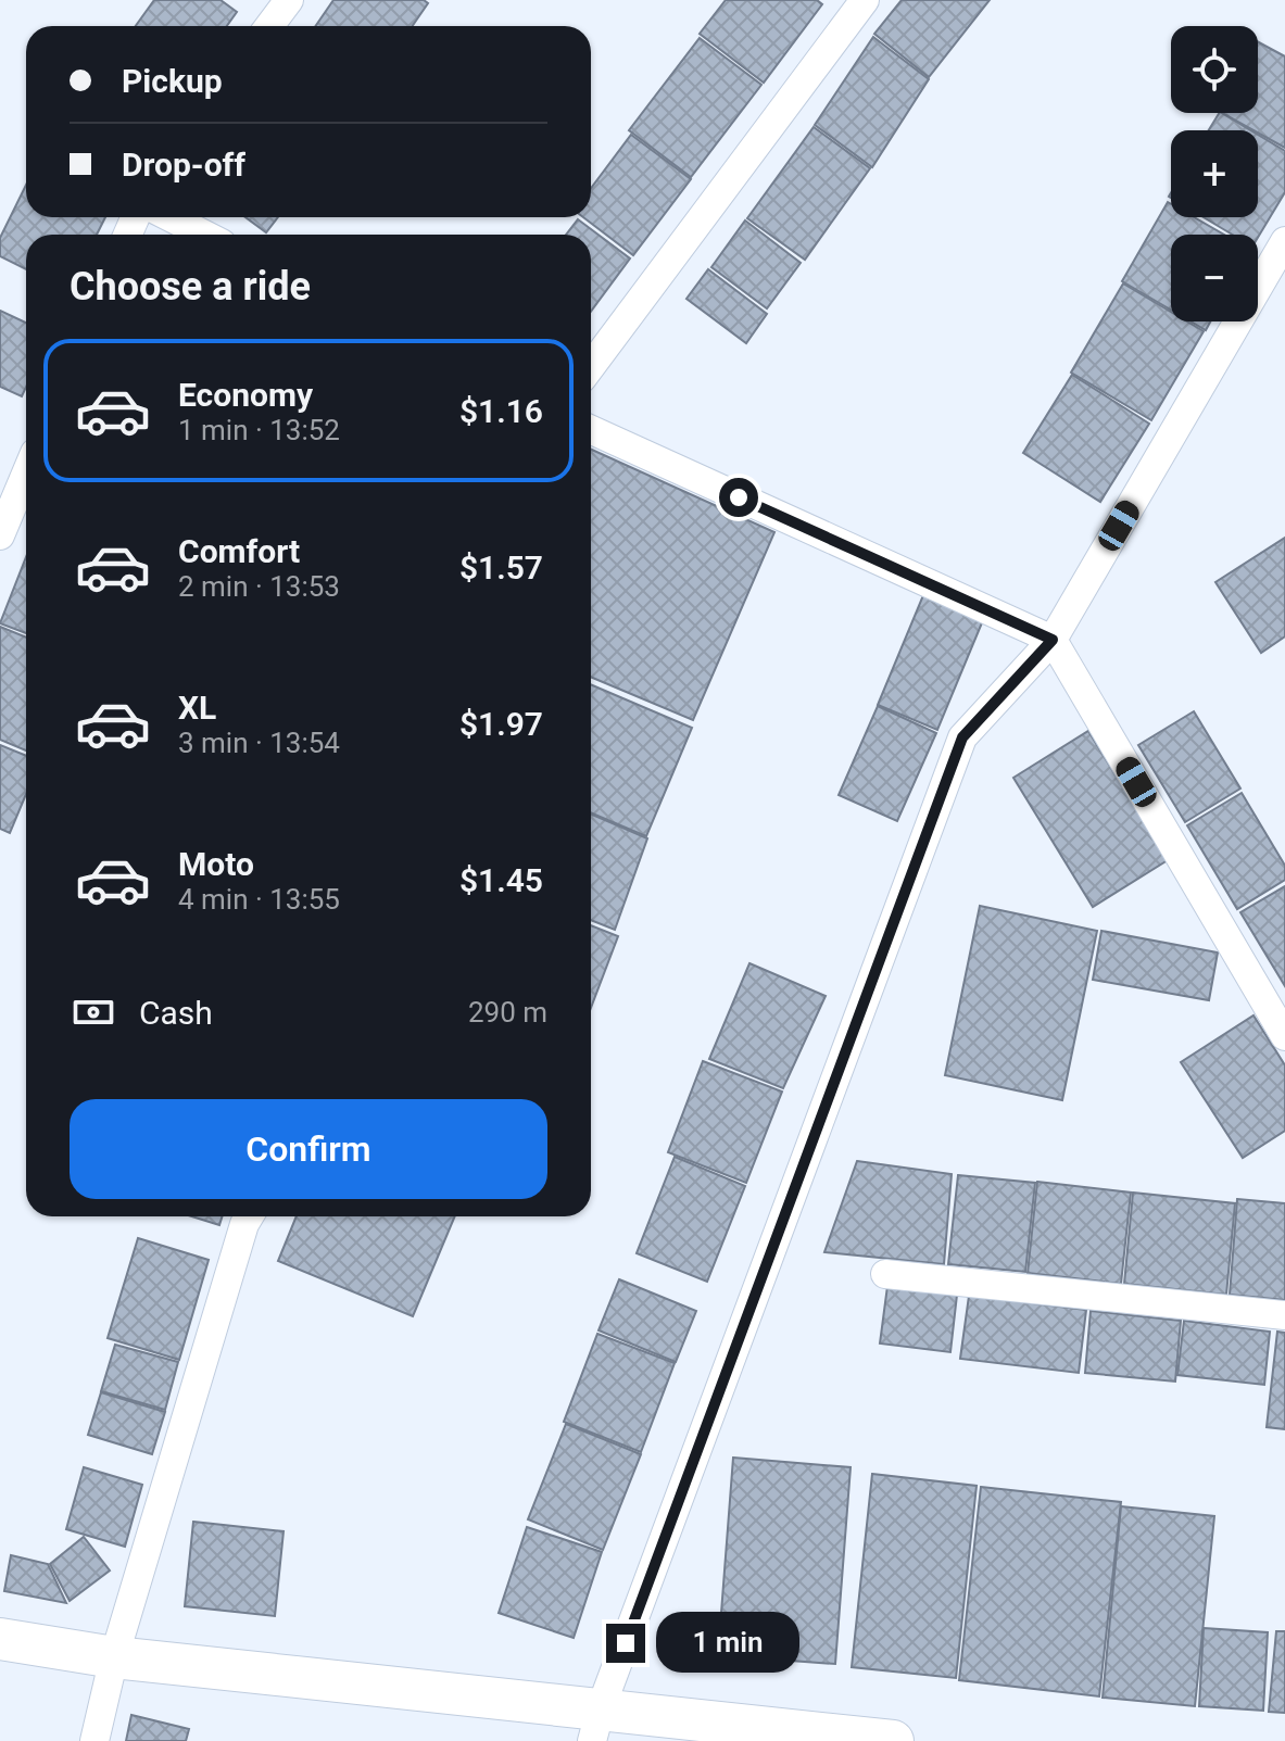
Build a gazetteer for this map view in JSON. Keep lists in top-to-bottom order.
{
  "page": {
    "map_buttons": ["+", "−"],
    "banner": ["Pickup", "Drop-off"],
    "heading": "Choose a ride",
    "list": [
      {
        "name": "Economy",
        "note": "1 min · 13:52",
        "value": "$1.16"
      },
      {
        "name": "Comfort",
        "note": "2 min · 13:53",
        "value": "$1.57"
      },
      {
        "name": "XL",
        "note": "3 min · 13:54",
        "value": "$1.97"
      },
      {
        "name": "Moto",
        "note": "4 min · 13:55",
        "value": "$1.45"
      }
    ],
    "pay": ["Cash", "290 m"],
    "buttons": "Confirm",
    "bubble": "1 min"
  }
}
